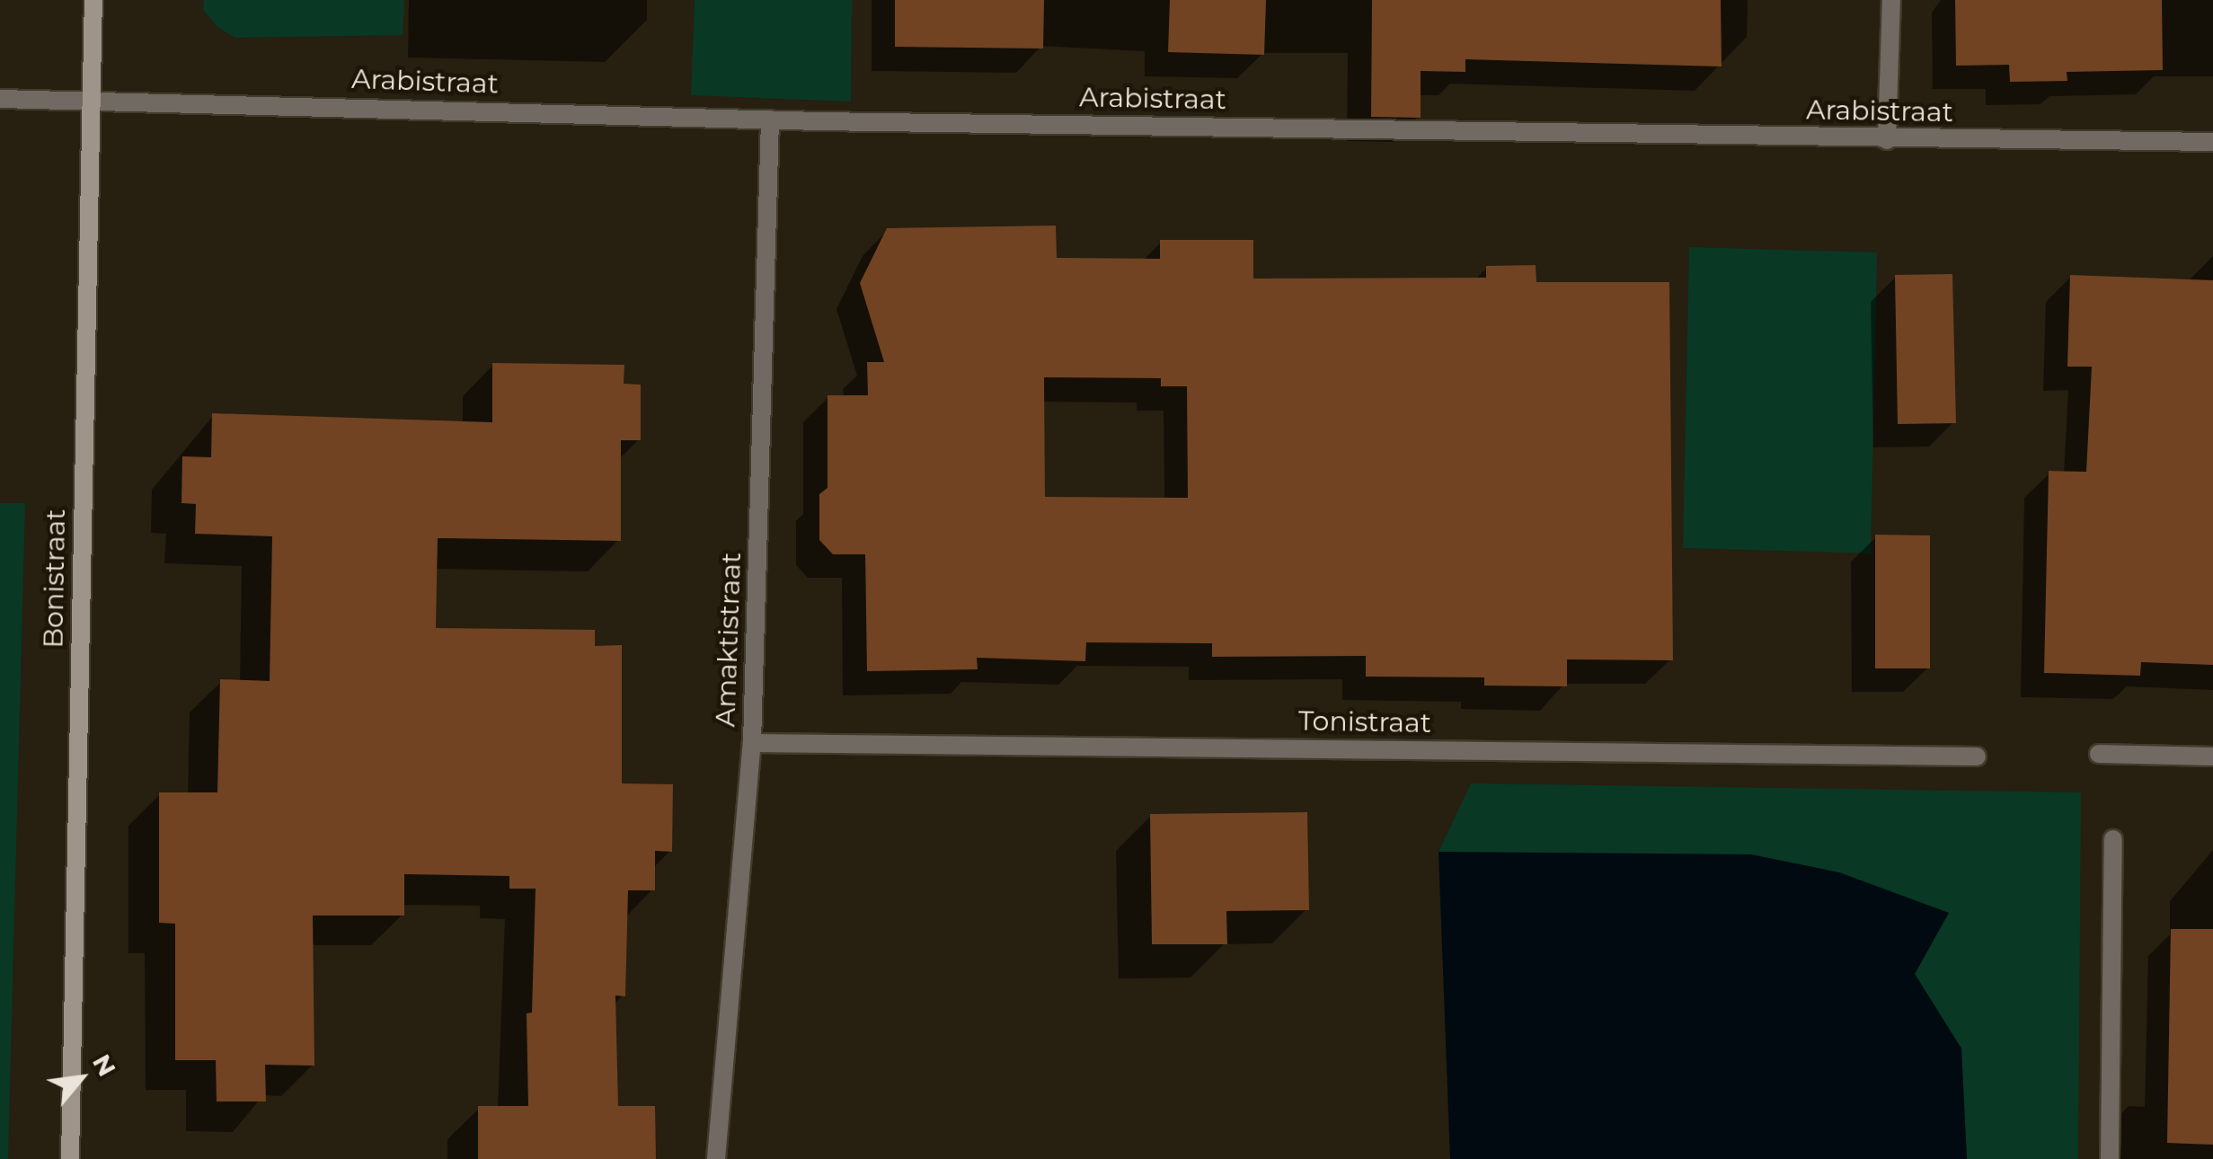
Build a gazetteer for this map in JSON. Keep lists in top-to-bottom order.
{
  "streets": {
    "street": [
      "Arabistraat",
      "Bonistraat",
      "Amaktistraat",
      "Tonistraat"
    ]
  },
  "crossings": [
    ["Arabistraat", "Bonistraat"],
    ["Arabistraat", "Amaktistraat"],
    ["Amaktistraat", "Tonistraat"]
  ],
  "north": "top right"
}
